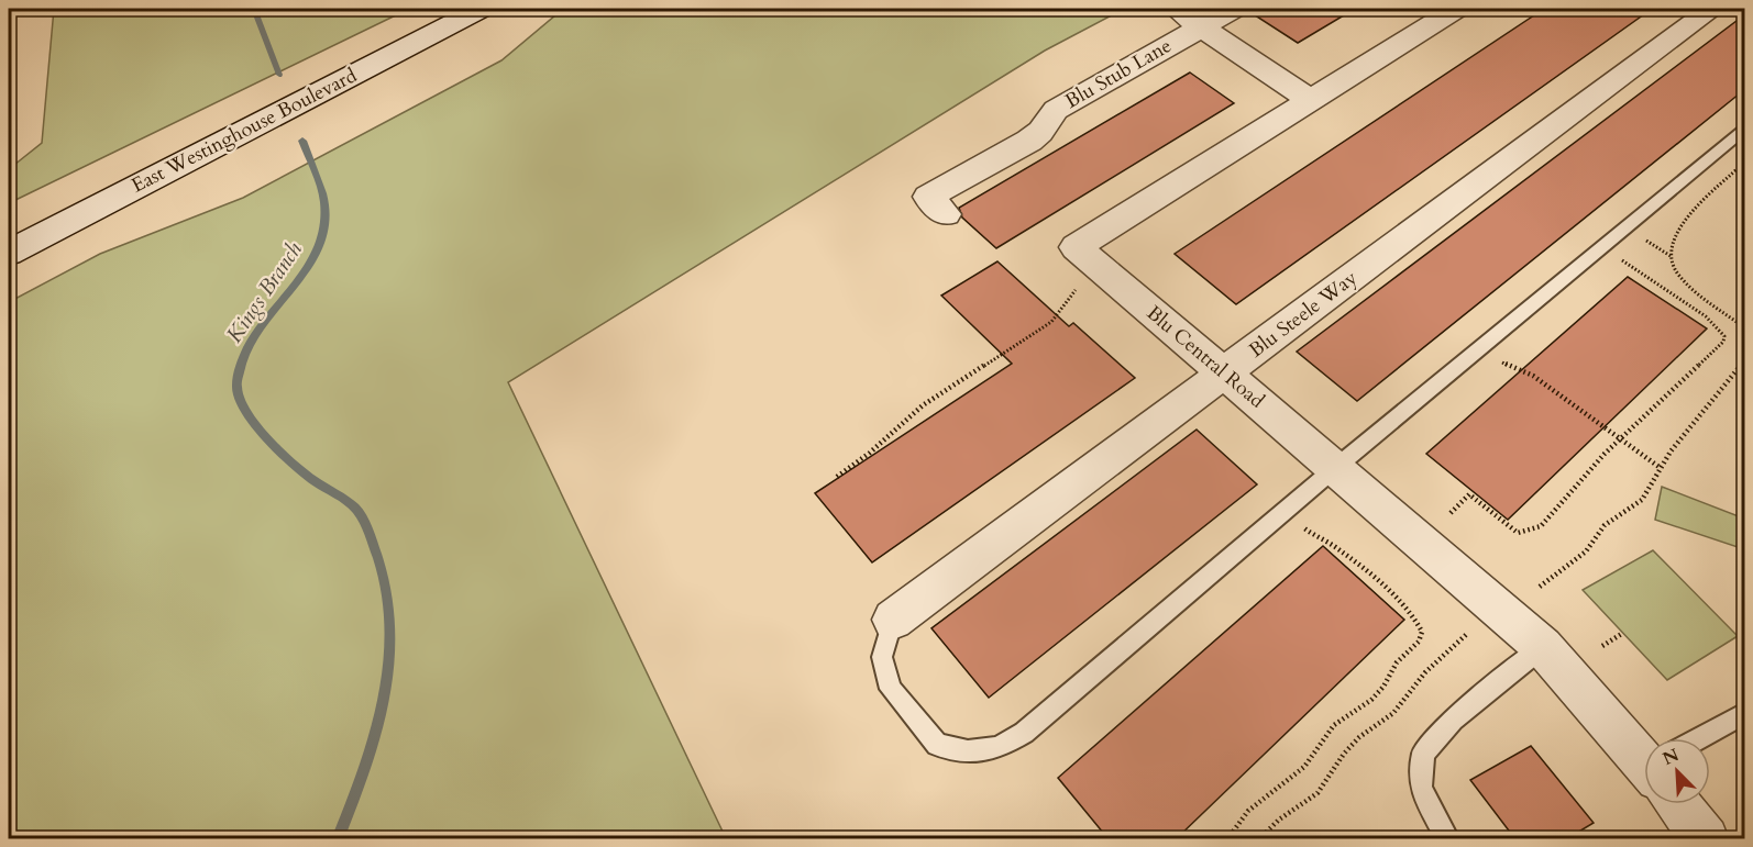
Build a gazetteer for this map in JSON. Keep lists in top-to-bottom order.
{
  "streets": {
    "street": [
      "Blu Stub Lane",
      "East Westinghouse Boulevard",
      "Blu Steele Way",
      "Blu Central Road"
    ]
  },
  "crossings": [
    ["Blu Steele Way", "Blu Central Road"]
  ],
  "water": ["Kings Branch"],
  "north": "top left"
}
